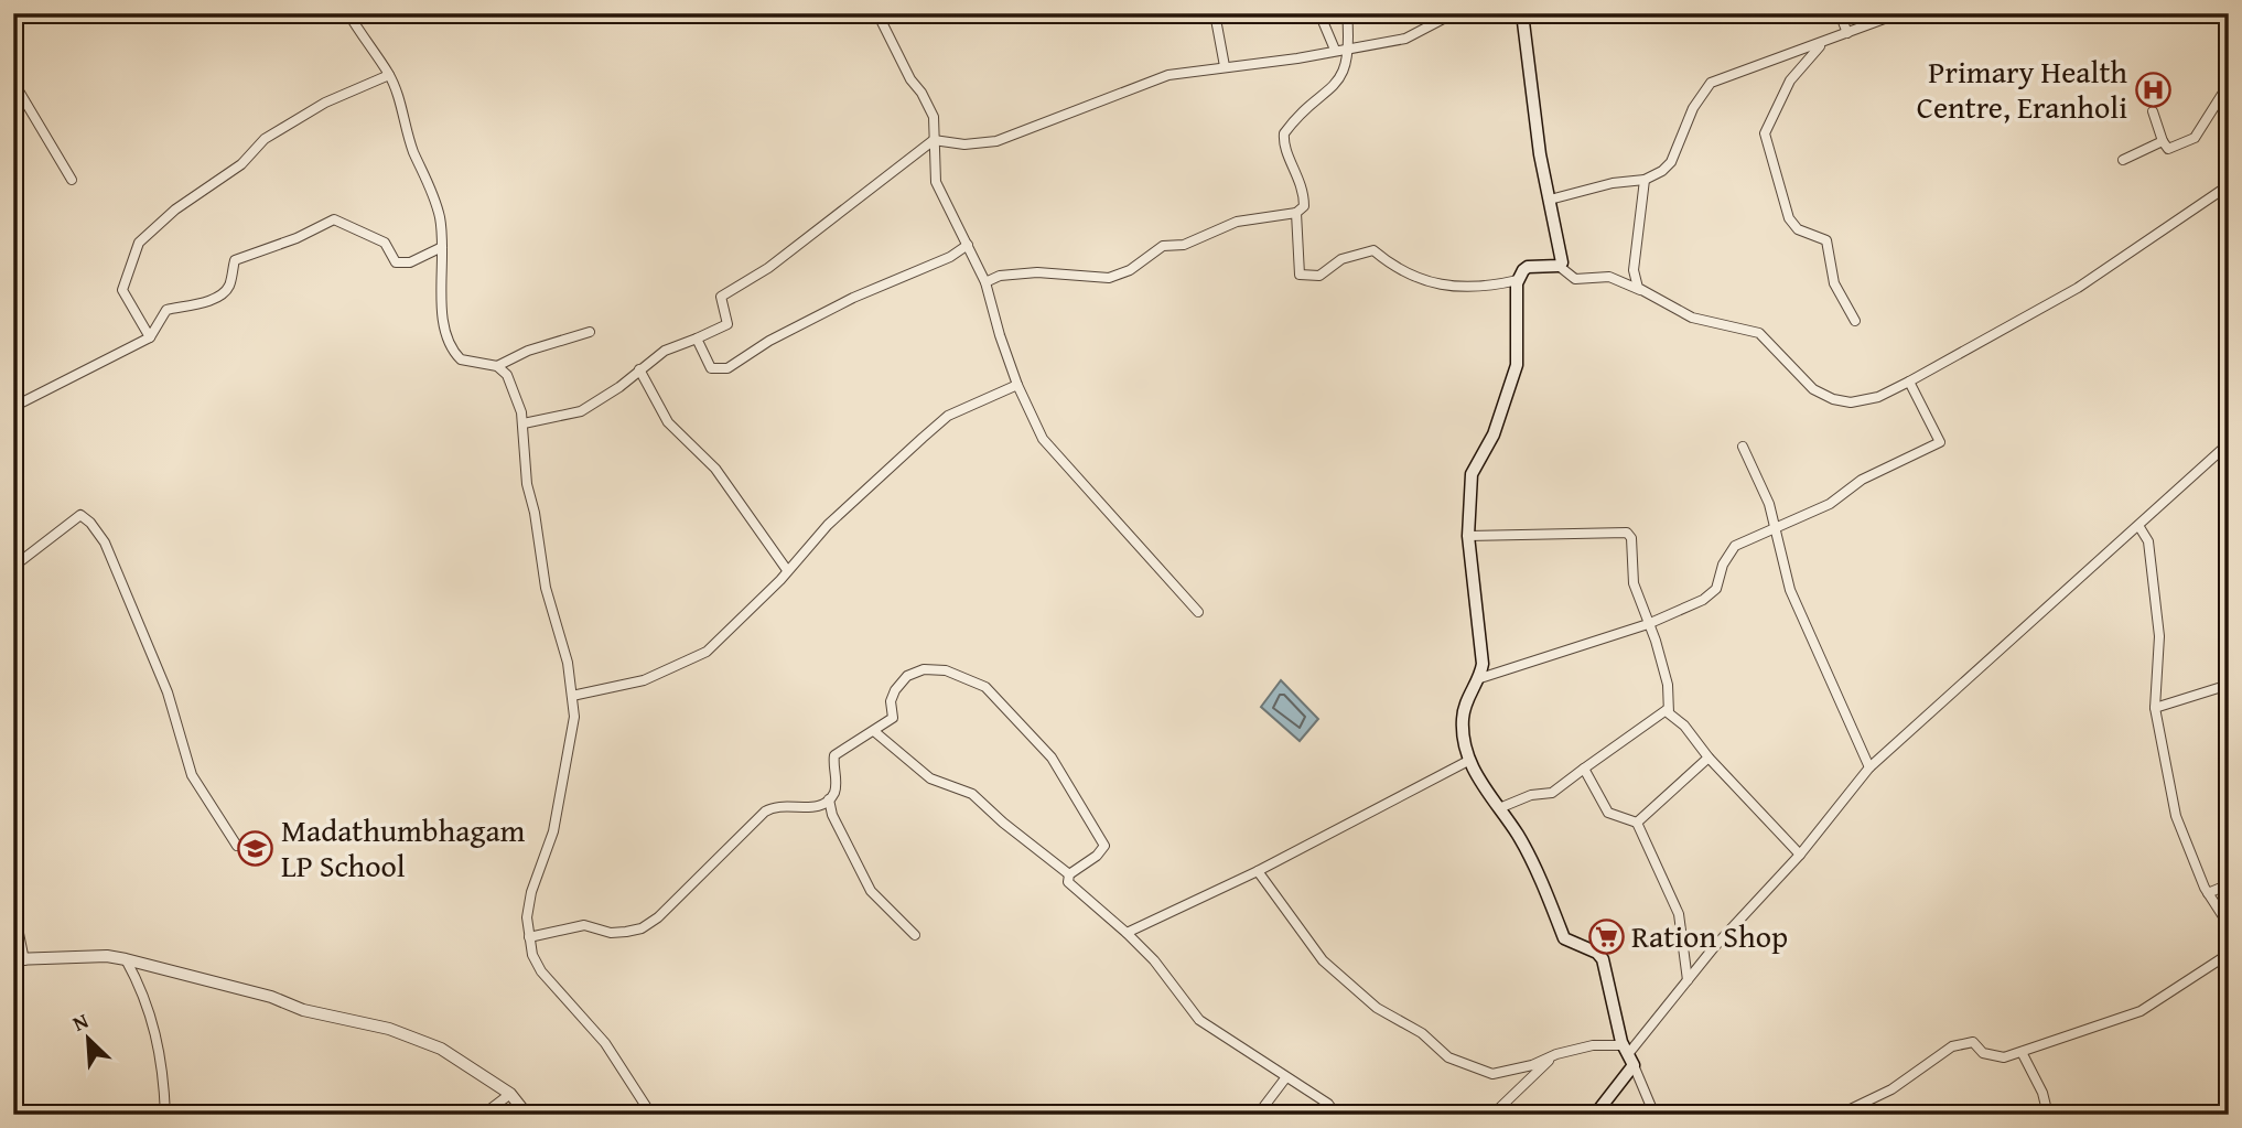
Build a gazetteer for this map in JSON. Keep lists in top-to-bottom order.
{
  "places": {
    "hospital": ["Primary Health Centre, Eranholi"],
    "school or university": ["Madathumbhagam LP School"],
    "supermarket": ["Ration Shop"]
  },
  "north": "top left"
}
